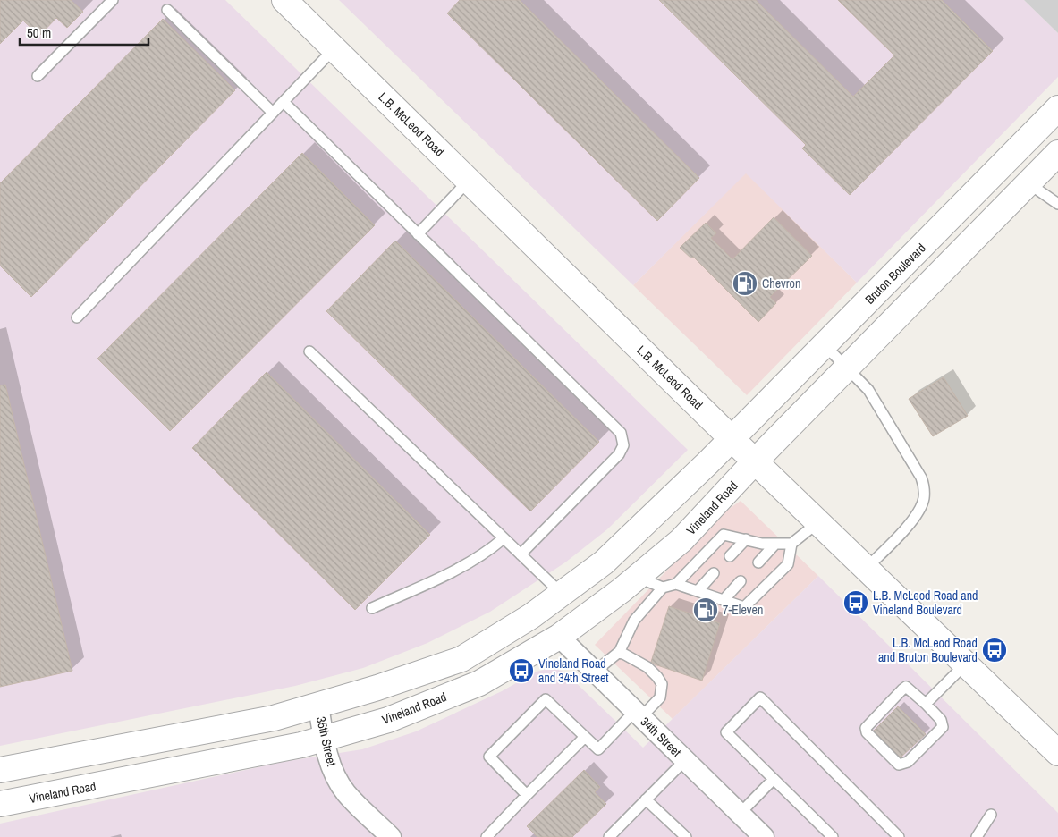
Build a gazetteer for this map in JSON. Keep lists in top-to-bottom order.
{
  "streets": {
    "street": [
      "L.B. McLeod Road",
      "Bruton Boulevard",
      "Vineland Road",
      "34th Street",
      "35th Street"
    ]
  },
  "crossings": [
    ["L.B. McLeod Road", "Bruton Boulevard"],
    ["L.B. McLeod Road", "Vineland Road"],
    ["Vineland Road", "34th Street"],
    ["Vineland Road", "35th Street"]
  ],
  "places": {
    "fuel station": ["Chevron", "7-Eleven"],
    "bus stop": ["L.B. McLeod Road and Vineland Boulevard", "L.B. McLeod Road and Bruton Boulevard", "Vineland Road and 34th Street"]
  },
  "scale_bar": "50 m"
}
